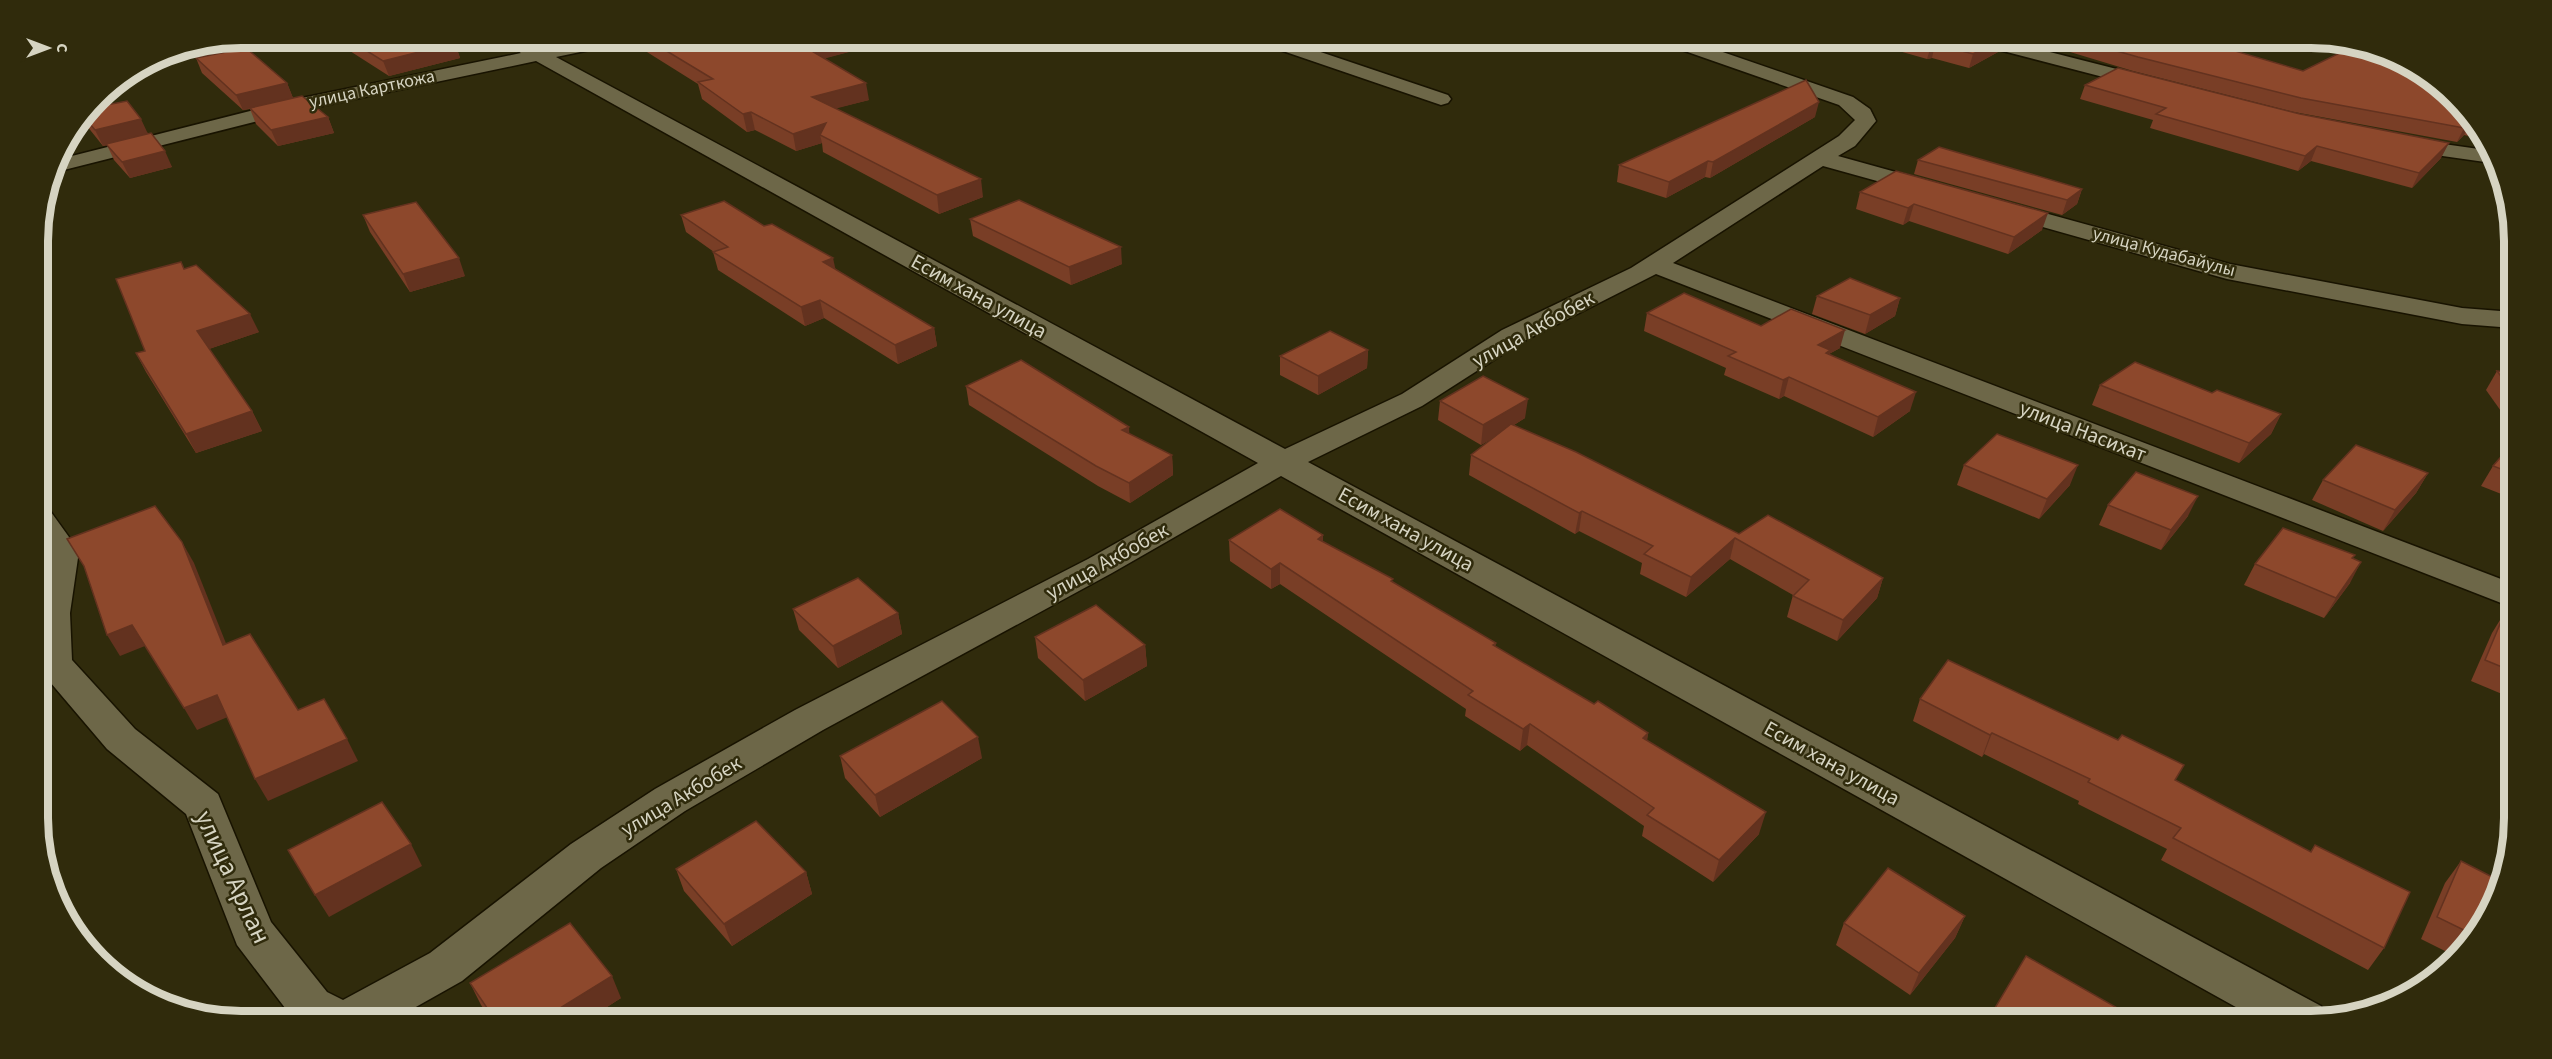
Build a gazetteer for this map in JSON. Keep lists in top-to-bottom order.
{
  "streets": {
    "street": [
      "улица Карткожа",
      "улица Кудабайулы",
      "Есим хана улица",
      "улица Акбобек",
      "улица Насихат",
      "улица Арлан"
    ]
  },
  "crossings": [
    ["улица Карткожа", "Есим хана улица"],
    ["улица Кудабайулы", "улица Акбобек"],
    ["Есим хана улица", "улица Акбобек"],
    ["улица Акбобек", "улица Насихат"]
  ],
  "north": "right"
}
